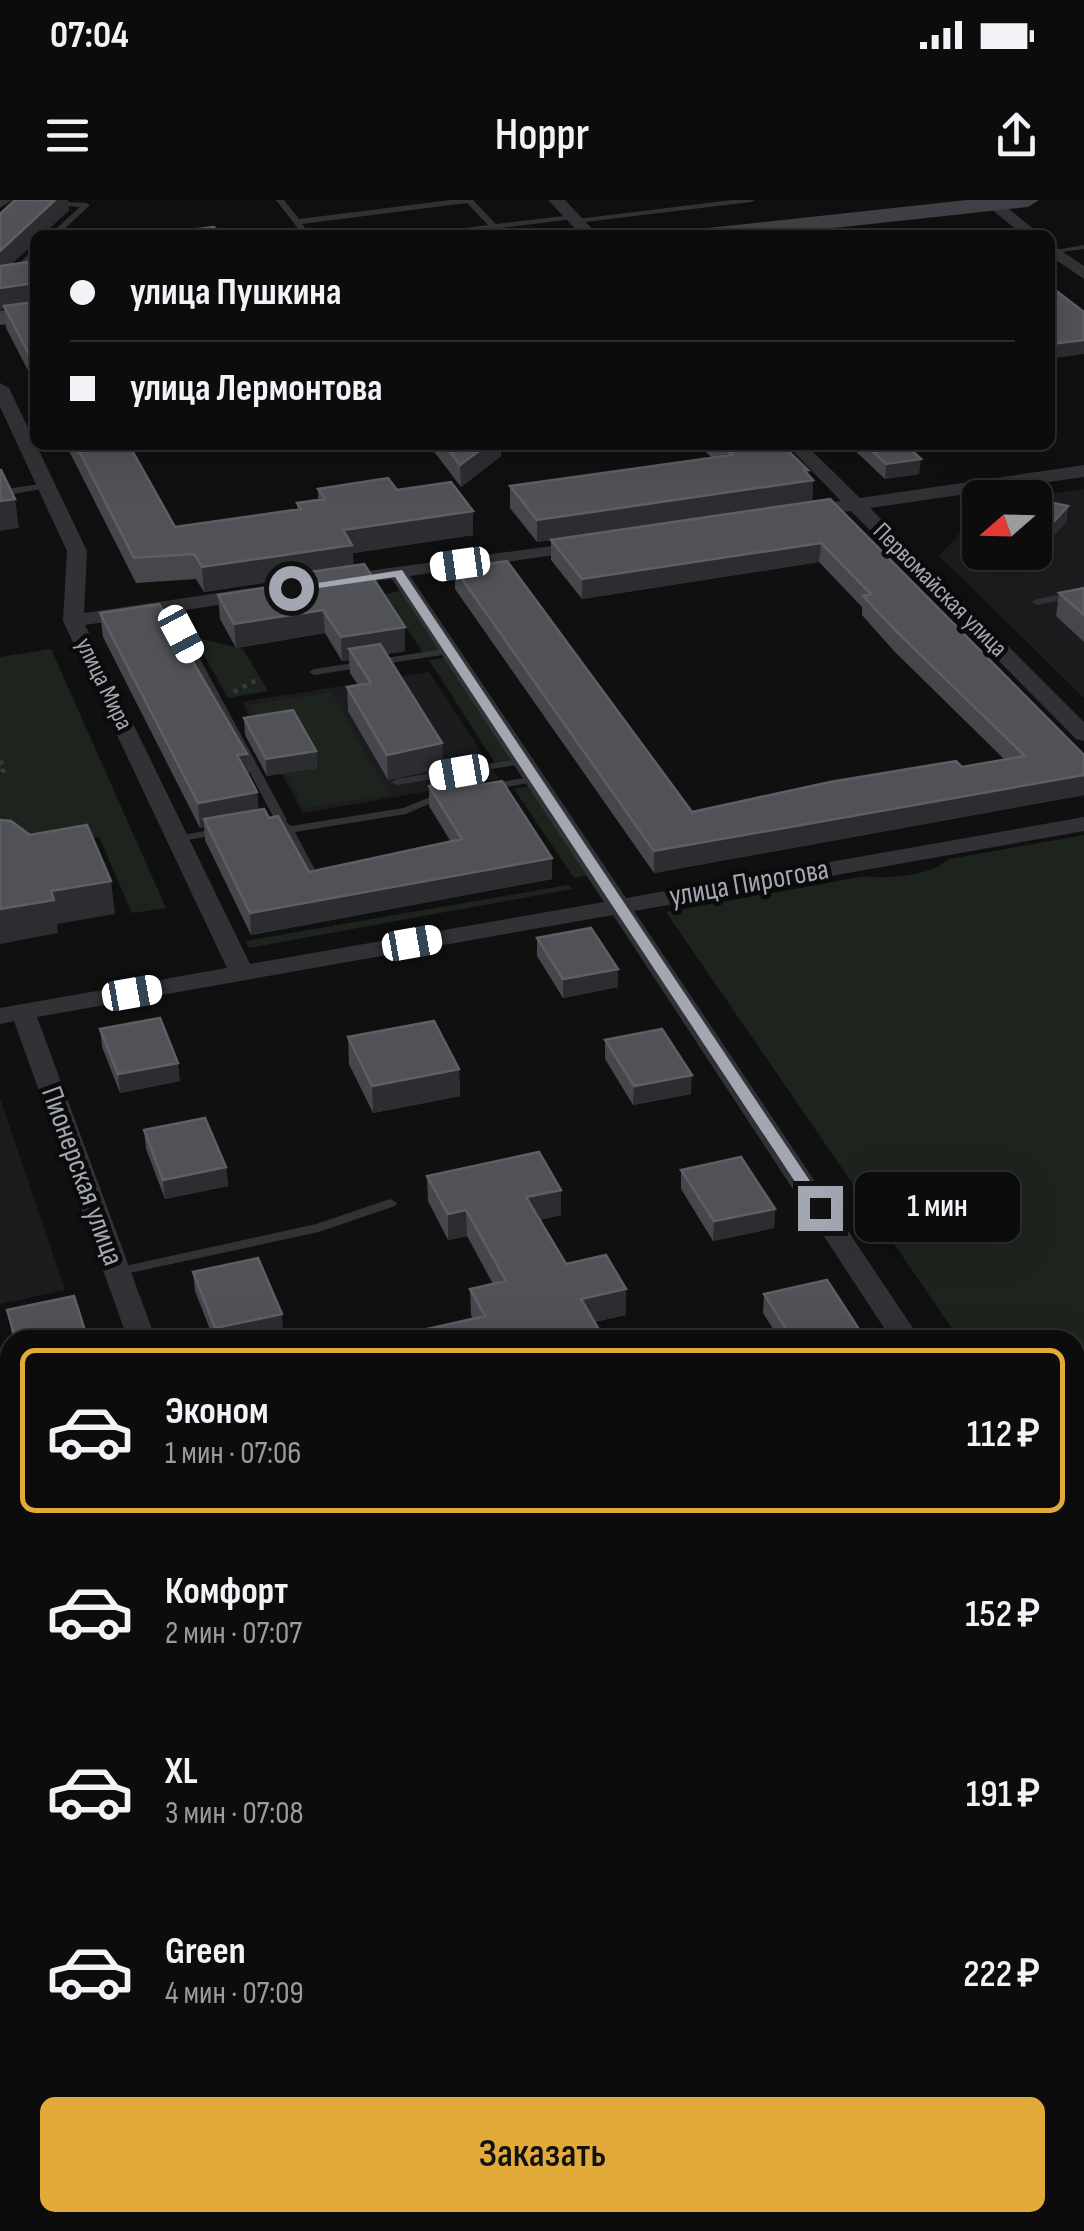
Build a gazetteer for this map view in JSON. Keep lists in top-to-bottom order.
{
  "streets": {
    "street": [
      "Первомайская улица",
      "улица Мира",
      "улица Пирогова",
      "Пионерская улица"
    ]
  },
  "crossings": [
    ["улица Мира", "улица Пирогова"],
    ["улица Пирогова", "Пионерская улица"]
  ],
  "north": "left",
  "page": {
    "status": "07:04",
    "header": "Hoppr",
    "banner": ["улица Пушкина", "улица Лермонтова"],
    "bubble": "1 мин",
    "list": [
      {
        "name": "Эконом",
        "note": "1 мин · 07:06",
        "value": "112 ₽"
      },
      {
        "name": "Комфорт",
        "note": "2 мин · 07:07",
        "value": "152 ₽"
      },
      {
        "name": "XL",
        "note": "3 мин · 07:08",
        "value": "191 ₽"
      },
      {
        "name": "Green",
        "note": "4 мин · 07:09",
        "value": "222 ₽"
      }
    ],
    "buttons": "Заказать"
  }
}
